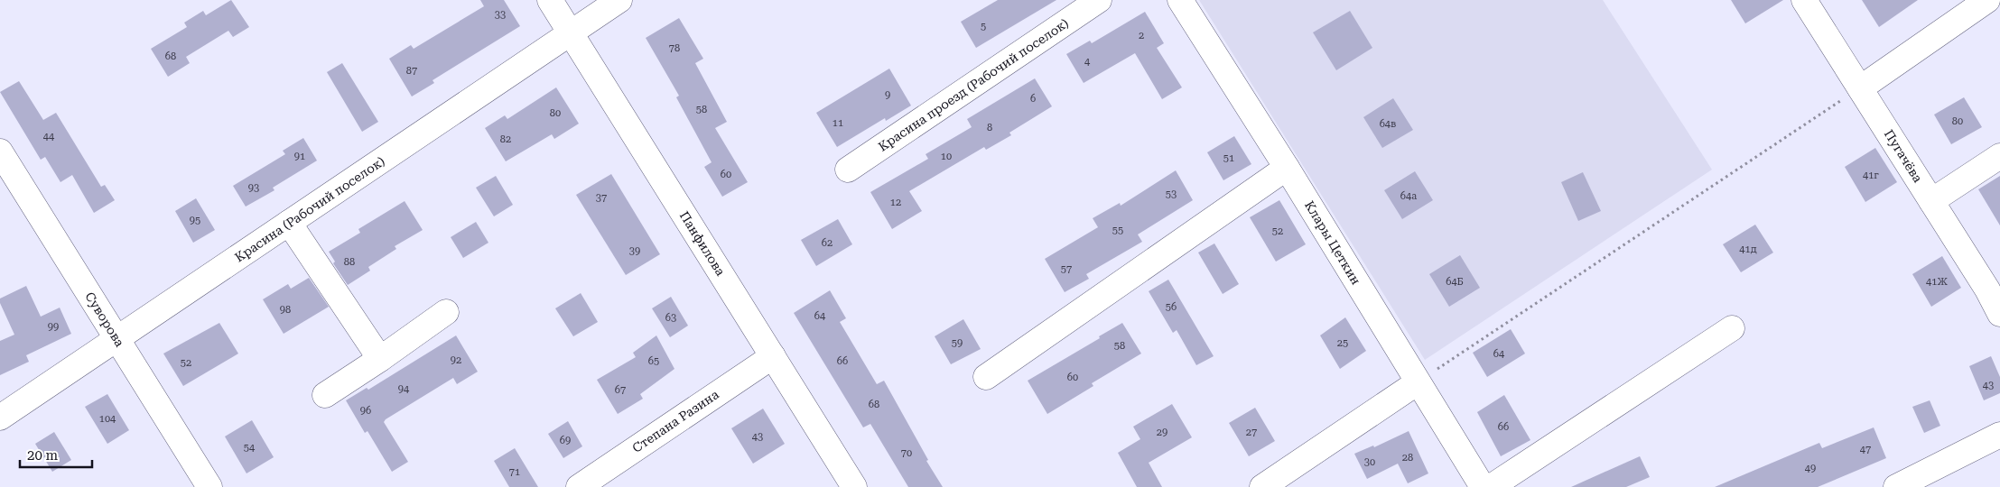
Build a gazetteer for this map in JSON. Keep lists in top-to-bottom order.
{
  "streets": {
    "street": [
      "Красина проезд (Рабочий поселок)",
      "Пугачёва",
      "Красина (Рабочий поселок)",
      "Клары Цеткин",
      "Панфилова",
      "Суворова",
      "Степана Разина"
    ]
  },
  "crossings": [
    ["Красина (Рабочий поселок)", "Панфилова"],
    ["Красина (Рабочий поселок)", "Суворова"],
    ["Панфилова", "Степана Разина"]
  ],
  "house_numbers": [
    "33",
    "5",
    "2",
    "78",
    "68",
    "4",
    "87",
    "9",
    "6",
    "58",
    "80",
    "80",
    "11",
    "64в",
    "8",
    "44",
    "82",
    "91",
    "10",
    "51",
    "60",
    "41г",
    "93",
    "53",
    "64а",
    "37",
    "12",
    "95",
    "55",
    "52",
    "62",
    "41д",
    "39",
    "88",
    "57",
    "64Б",
    "41Ж",
    "56",
    "98",
    "64",
    "63",
    "99",
    "59",
    "25",
    "58",
    "64",
    "92",
    "65",
    "66",
    "52",
    "60",
    "43",
    "94",
    "67",
    "68",
    "96",
    "104",
    "66",
    "29",
    "27",
    "43",
    "69",
    "54",
    "47",
    "70",
    "28",
    "30",
    "49",
    "71"
  ],
  "scale_bar": "20 m"
}
